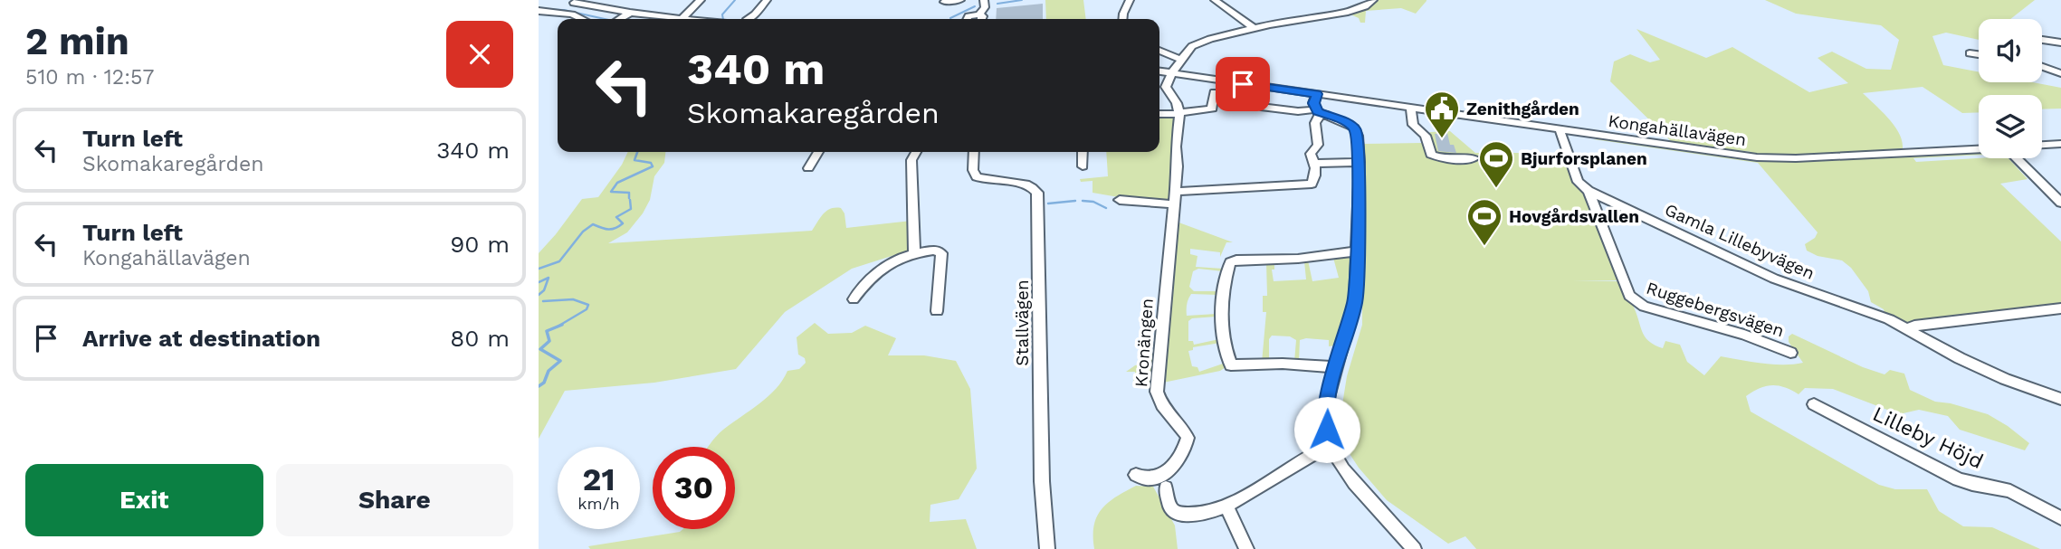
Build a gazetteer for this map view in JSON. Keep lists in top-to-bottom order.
{
  "streets": {
    "street": [
      "Kongahällavägen",
      "Gamla Lillebyvägen",
      "Ruggebergsvägen",
      "Stallvägen",
      "Kronängen",
      "Lilleby Höjd"
    ]
  },
  "crossings": [
    ["Gamla Lillebyvägen", "Ruggebergsvägen"]
  ],
  "places": {
    "public building": ["Zenithgården"],
    "sports": ["Bjurforsplanen", "Hovgårdsvallen"]
  },
  "page": {
    "heading": ["2 min", "510 m · 12:57"],
    "turn": ["340 m", "Skomakaregården"],
    "list": [
      {
        "name": "Turn left",
        "note": "Skomakaregården",
        "value": "340 m"
      },
      {
        "name": "Turn left",
        "note": "Kongahällavägen",
        "value": "90 m"
      },
      {
        "name": "Arrive at destination",
        "value": "80 m"
      }
    ],
    "speed": "21 km/h",
    "limit": "30",
    "buttons": ["Exit", "Share"]
  }
}
